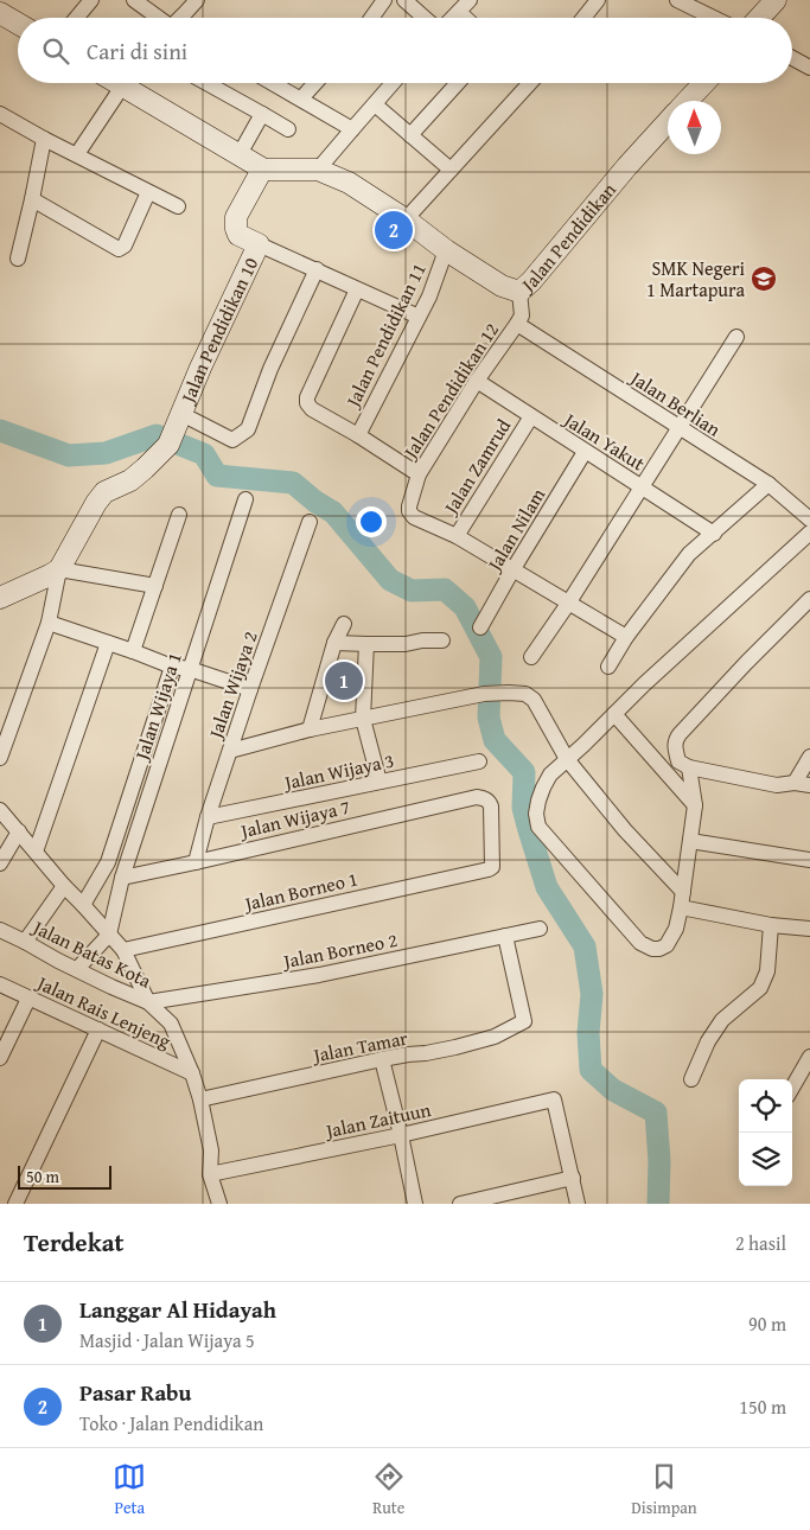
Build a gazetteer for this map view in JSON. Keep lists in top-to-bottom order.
{
  "streets": {
    "street": [
      "Jalan Pendidikan",
      "Jalan Pendidikan 10",
      "Jalan Pendidikan 11",
      "Jalan Pendidikan 12",
      "Jalan Berlian",
      "Jalan Yakut",
      "Jalan Zamrud",
      "Jalan Nilam",
      "Jalan Wijaya 2",
      "Jalan Wijaya 1",
      "Jalan Wijaya 3",
      "Jalan Wijaya 7",
      "Jalan Borneo 1",
      "Jalan Borneo 2",
      "Jalan Batas Kota",
      "Jalan Rais Lenjeng",
      "Jalan Tamar",
      "Jalan Zaituun"
    ]
  },
  "crossings": [
    ["Jalan Pendidikan", "Jalan Pendidikan 10"],
    ["Jalan Pendidikan", "Jalan Pendidikan 11"],
    ["Jalan Pendidikan", "Jalan Pendidikan 12"],
    ["Jalan Pendidikan 12", "Jalan Berlian"],
    ["Jalan Pendidikan 12", "Jalan Yakut"],
    ["Jalan Pendidikan 12", "Jalan Zamrud"],
    ["Jalan Yakut", "Jalan Zamrud"],
    ["Jalan Yakut", "Jalan Nilam"],
    ["Jalan Wijaya 2", "Jalan Wijaya 3"],
    ["Jalan Wijaya 2", "Jalan Wijaya 7"],
    ["Jalan Wijaya 1", "Jalan Wijaya 7"],
    ["Jalan Wijaya 7", "Jalan Borneo 1"],
    ["Jalan Borneo 2", "Jalan Batas Kota"],
    ["Jalan Borneo 2", "Jalan Tamar"],
    ["Jalan Batas Kota", "Jalan Rais Lenjeng"],
    ["Jalan Batas Kota", "Jalan Tamar"],
    ["Jalan Batas Kota", "Jalan Zaituun"]
  ],
  "places": {
    "school or university": ["SMK Negeri 1 Martapura"]
  },
  "scale_bar": "50 m",
  "north": "top",
  "page": {
    "search": "Cari di sini",
    "pins": ["2", "1"],
    "scale": "50 m",
    "heading": ["Terdekat", "2 hasil"],
    "list": [
      {
        "mark": "1",
        "name": "Langgar Al Hidayah",
        "note": "Masjid · Jalan Wijaya 5",
        "value": "90 m"
      },
      {
        "mark": "2",
        "name": "Pasar Rabu",
        "note": "Toko · Jalan Pendidikan",
        "value": "150 m"
      }
    ],
    "nav": ["Peta", "Rute", "Disimpan"]
  }
}
